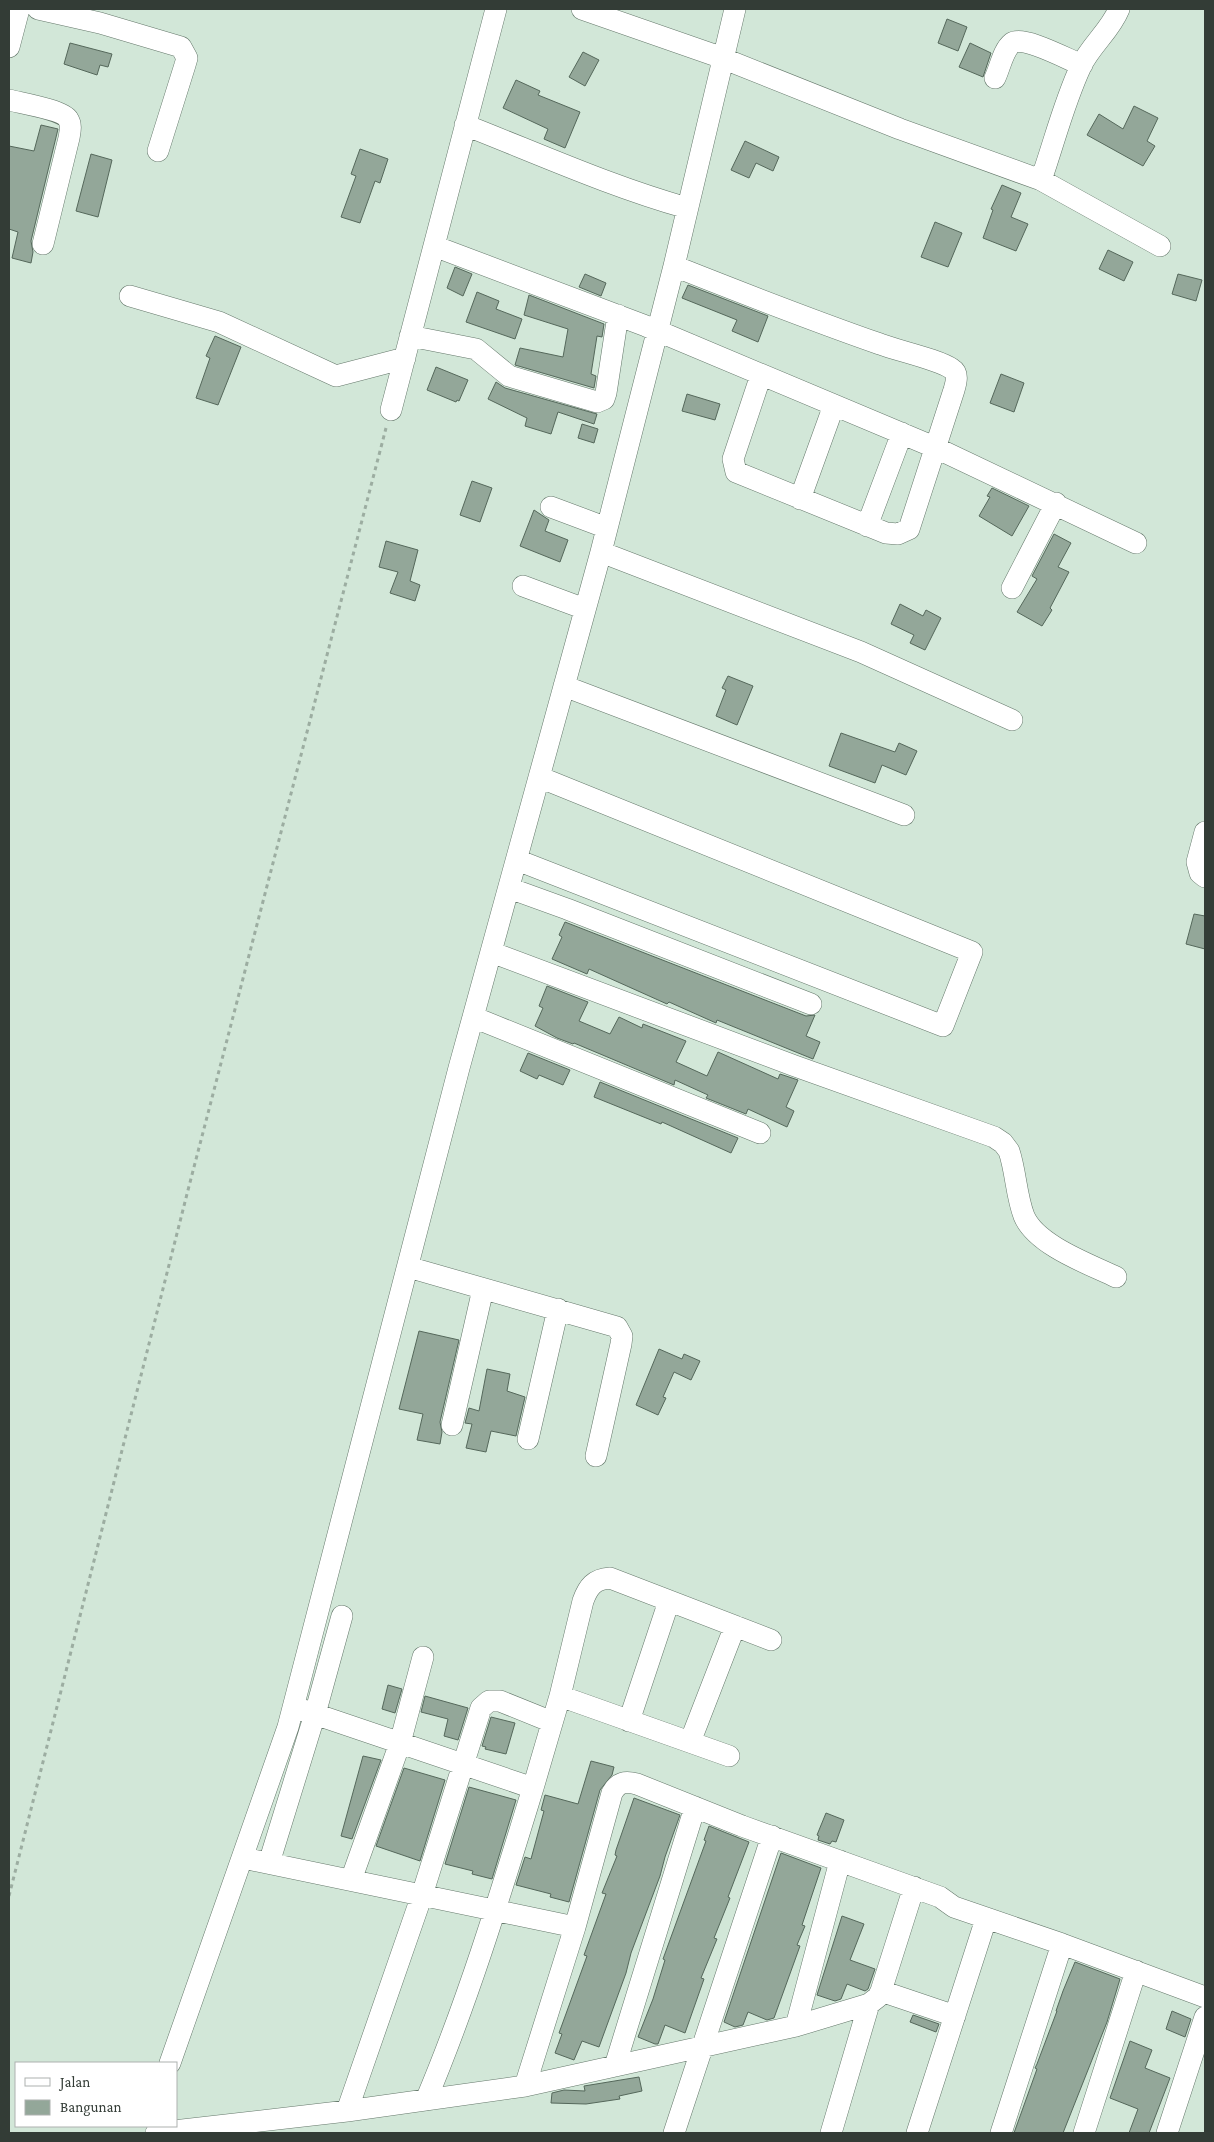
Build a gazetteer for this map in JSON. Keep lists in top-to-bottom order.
{
  "legend": ["Jalan", "Bangunan"]
}
